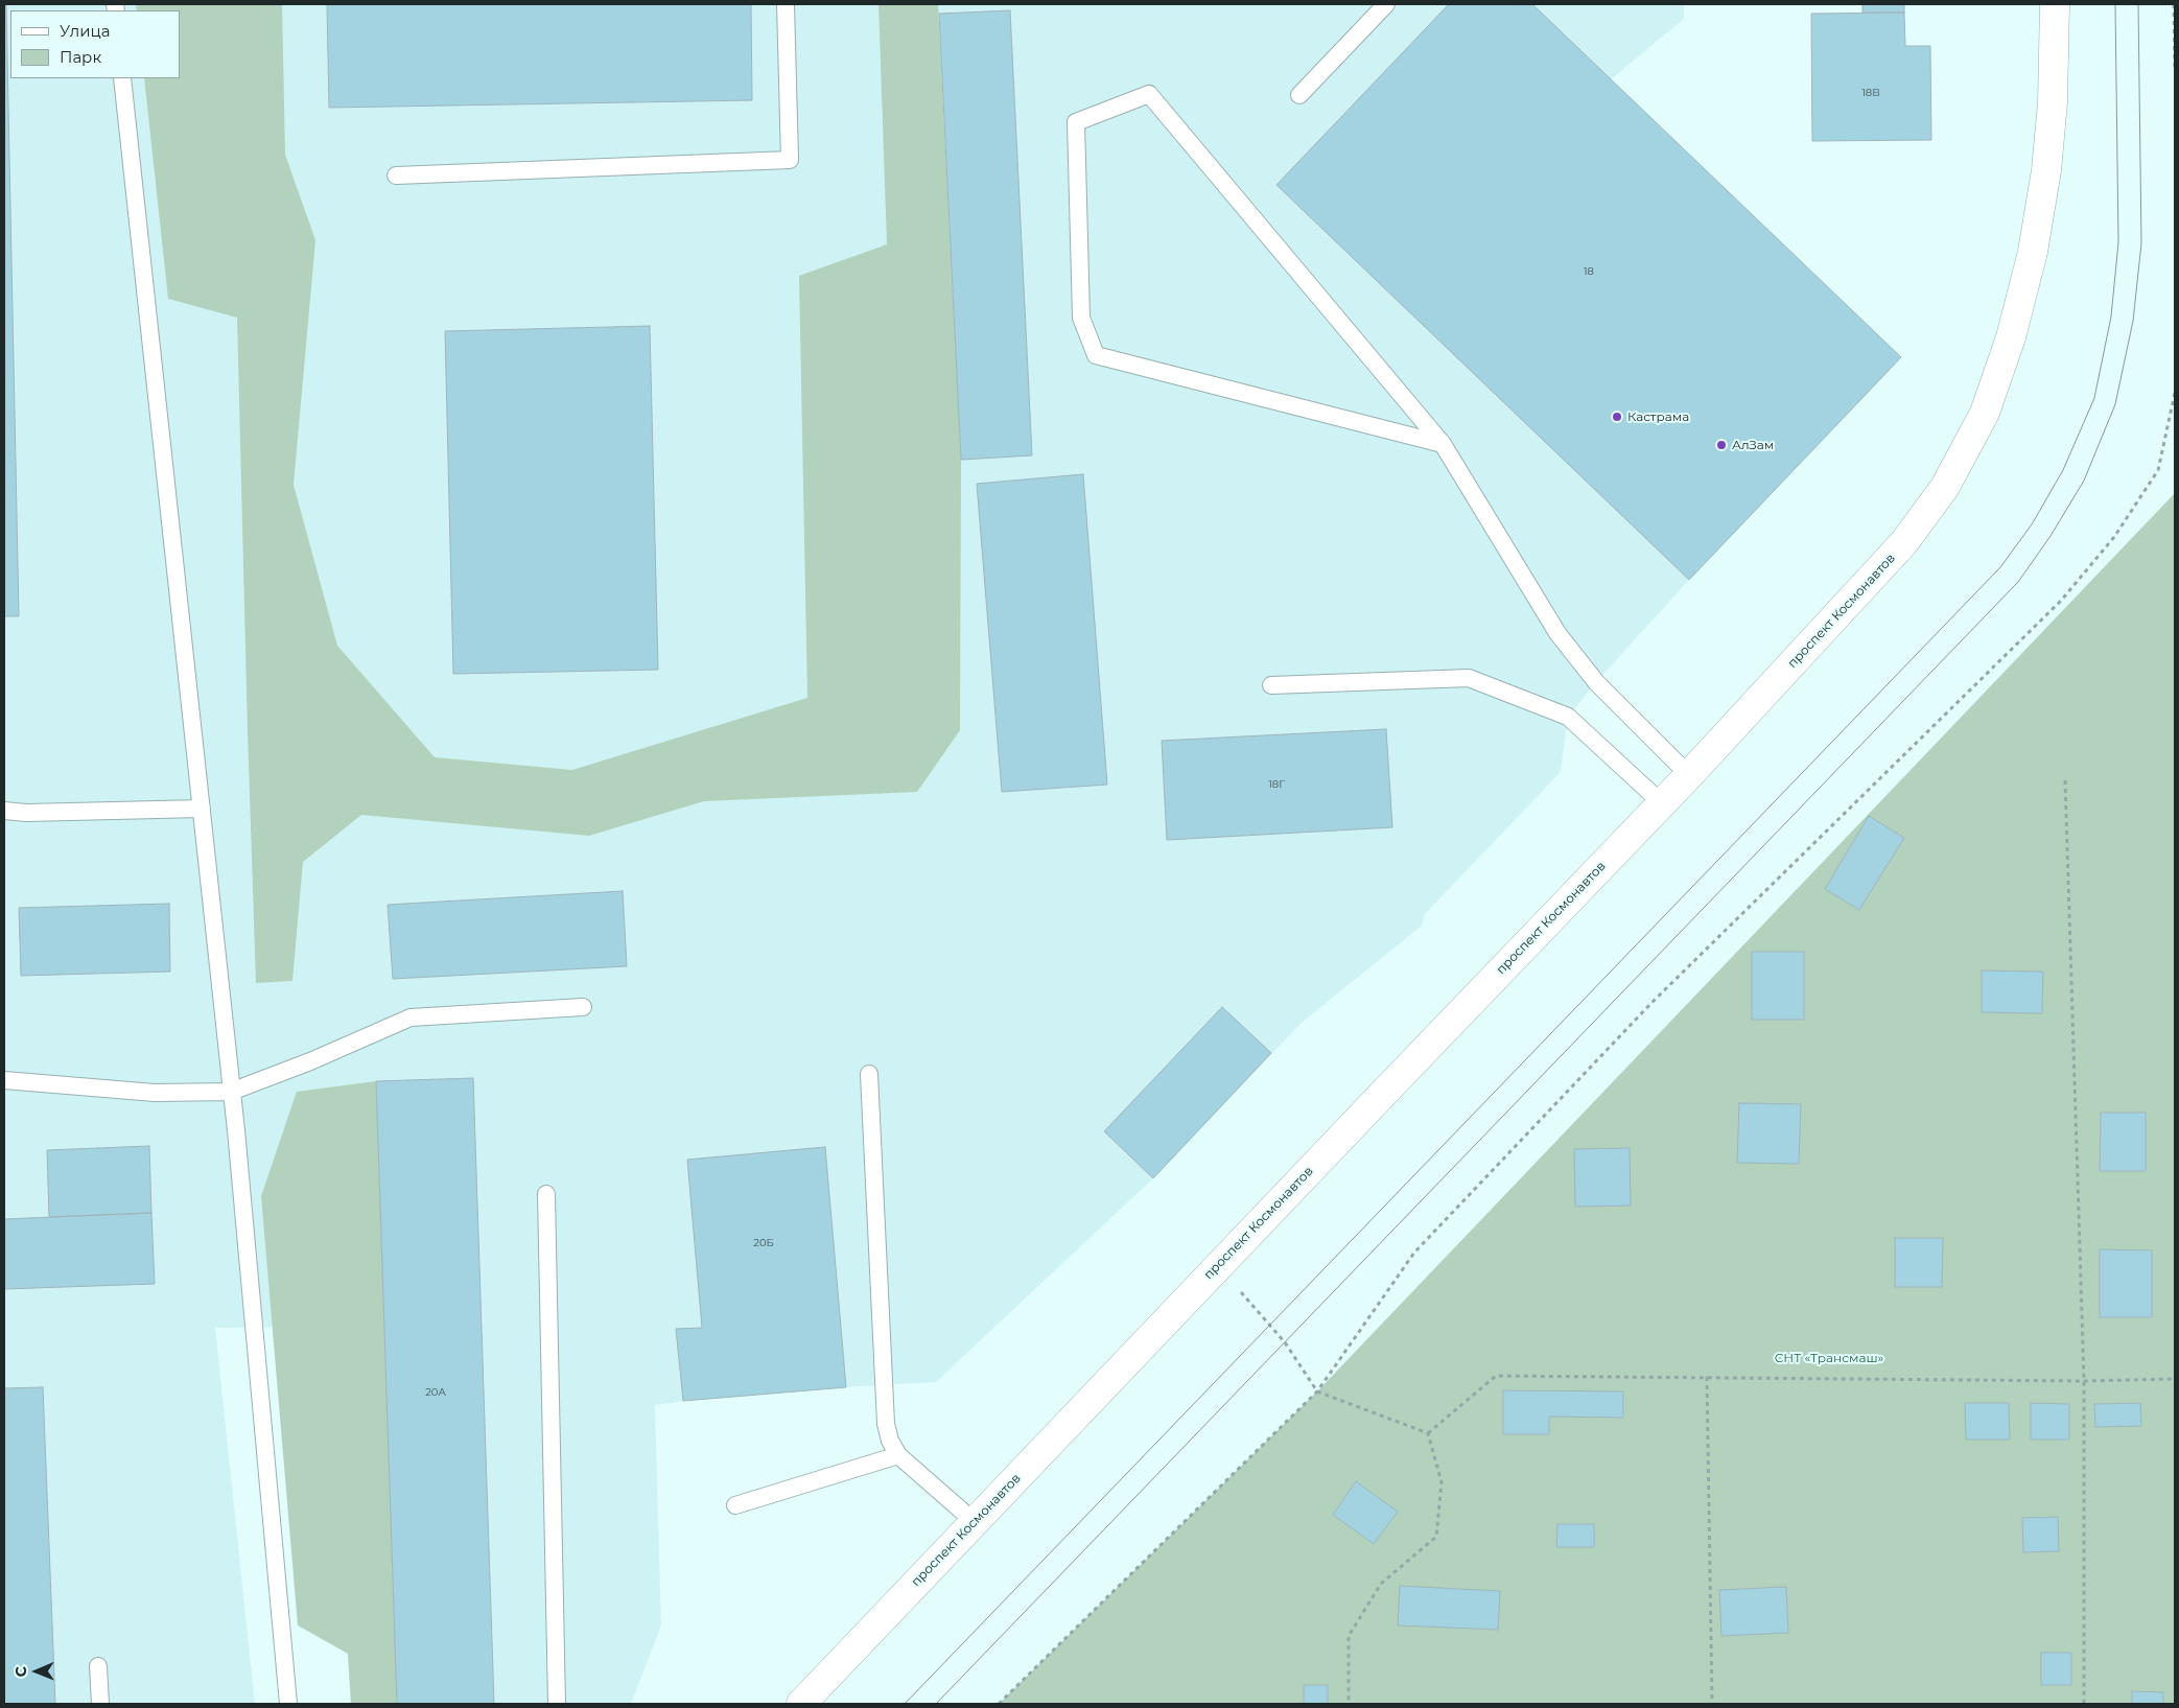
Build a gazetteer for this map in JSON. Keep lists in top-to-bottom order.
{
  "streets": {
    "main road": ["проспект Космонавтов"]
  },
  "parks": ["СНТ «Трансмаш»"],
  "places": ["Кастрама", "АлЗам"],
  "house_numbers": [
    "18В",
    "18",
    "18Г",
    "20Б",
    "20А"
  ],
  "legend": ["Улица", "Парк"],
  "north": "left"
}
